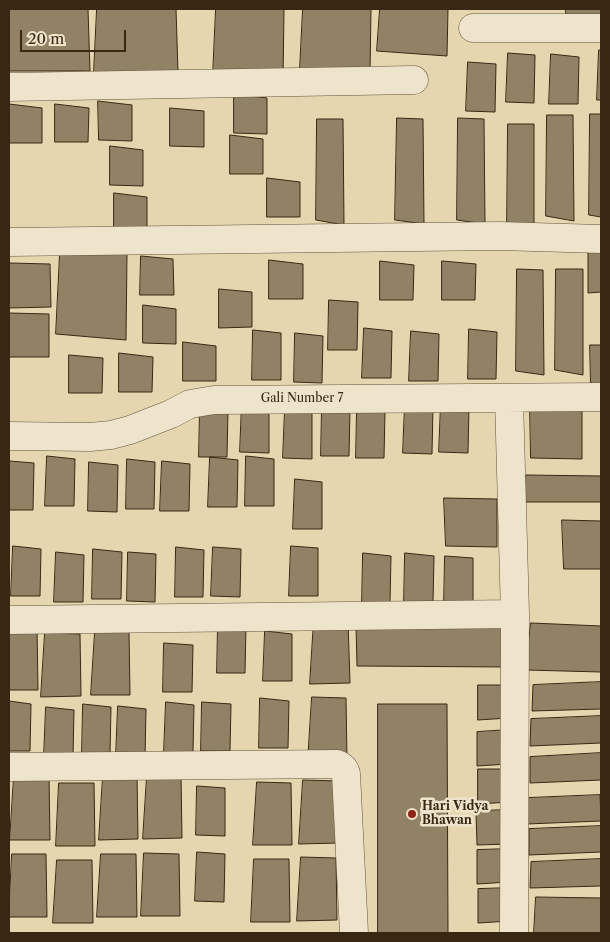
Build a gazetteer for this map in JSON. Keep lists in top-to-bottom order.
{
  "streets": {
    "street": ["Gali Number 7"]
  },
  "places": ["Hari Vidya Bhawan"],
  "scale_bar": "20 m"
}
